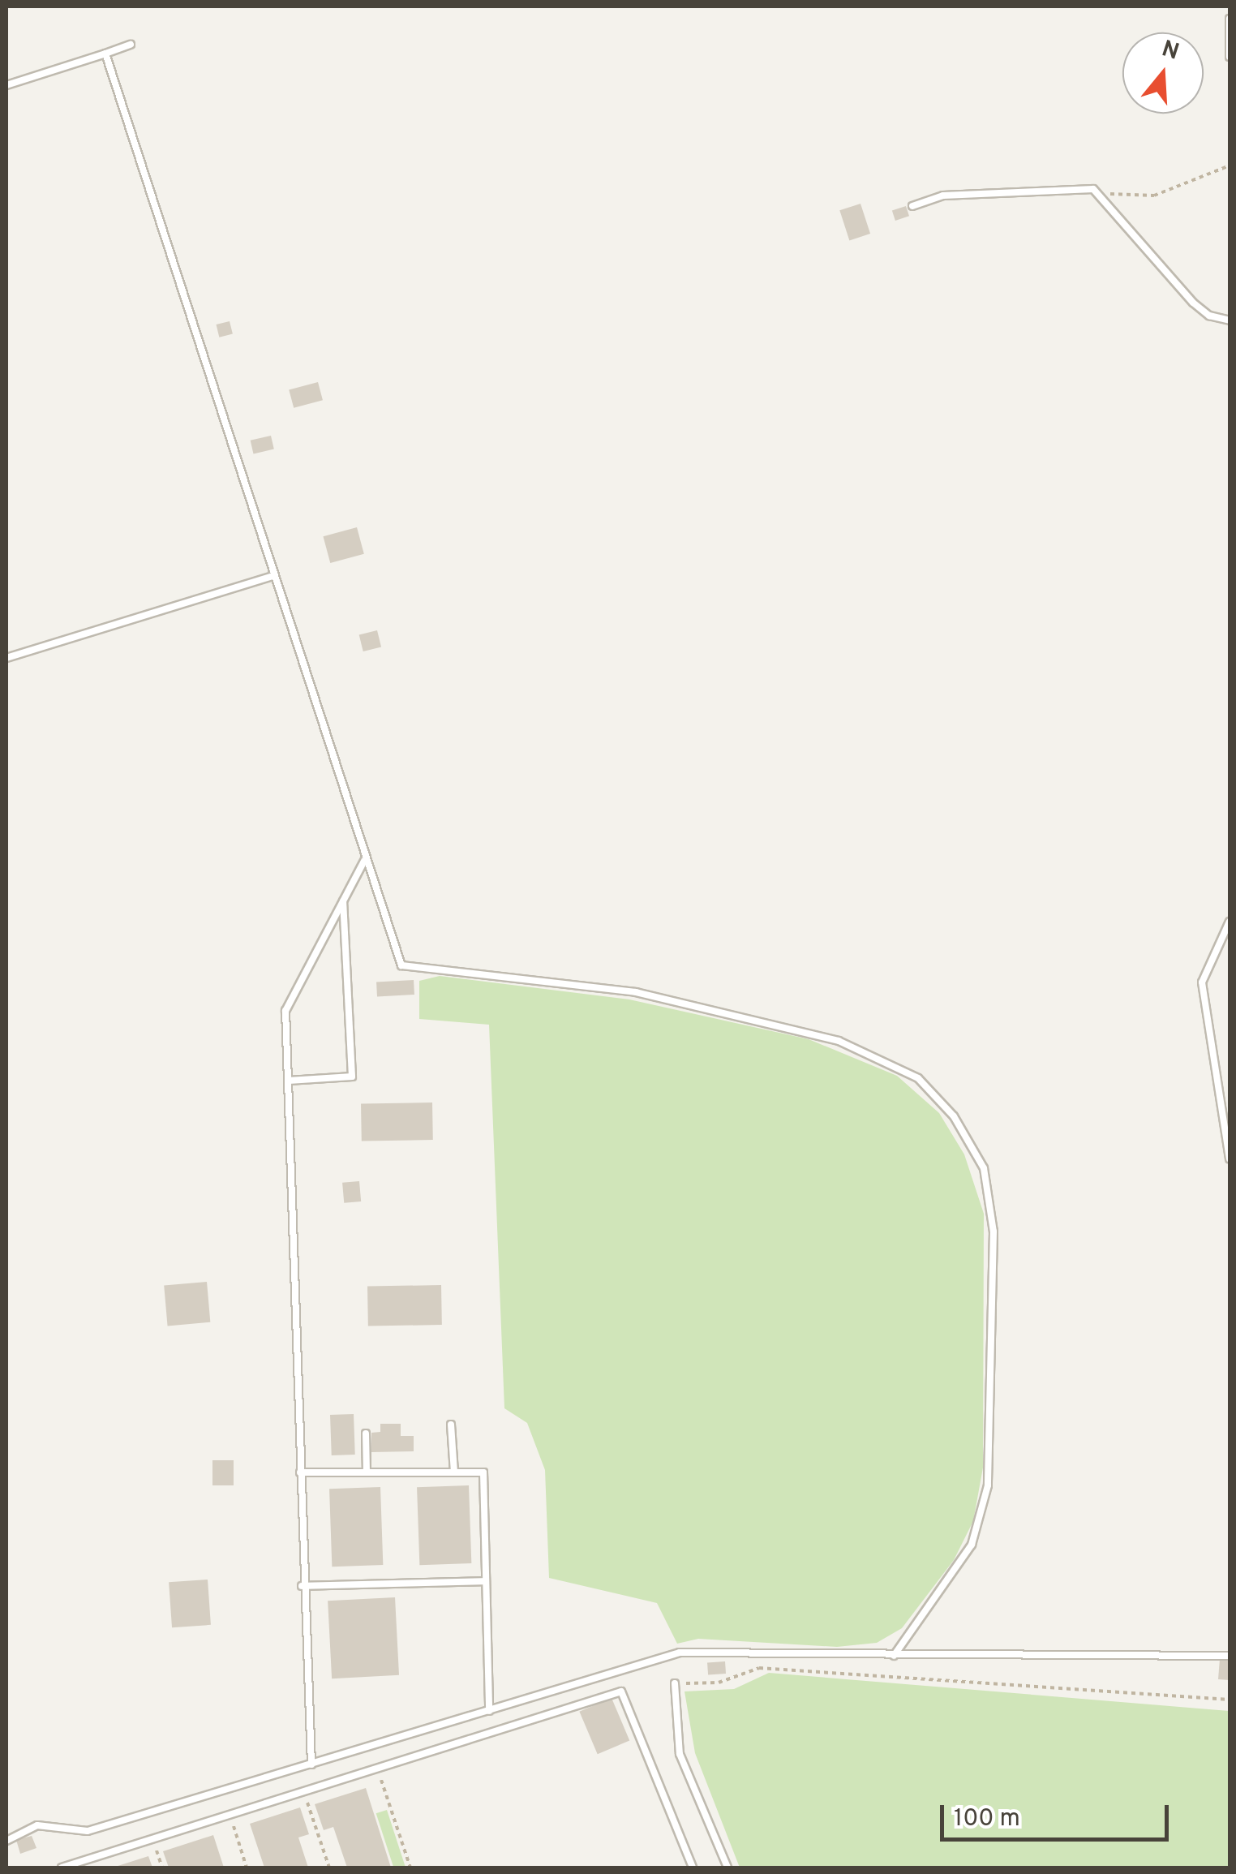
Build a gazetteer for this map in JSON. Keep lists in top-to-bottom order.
{
  "scale_bar": "100 m",
  "north": "top"
}
